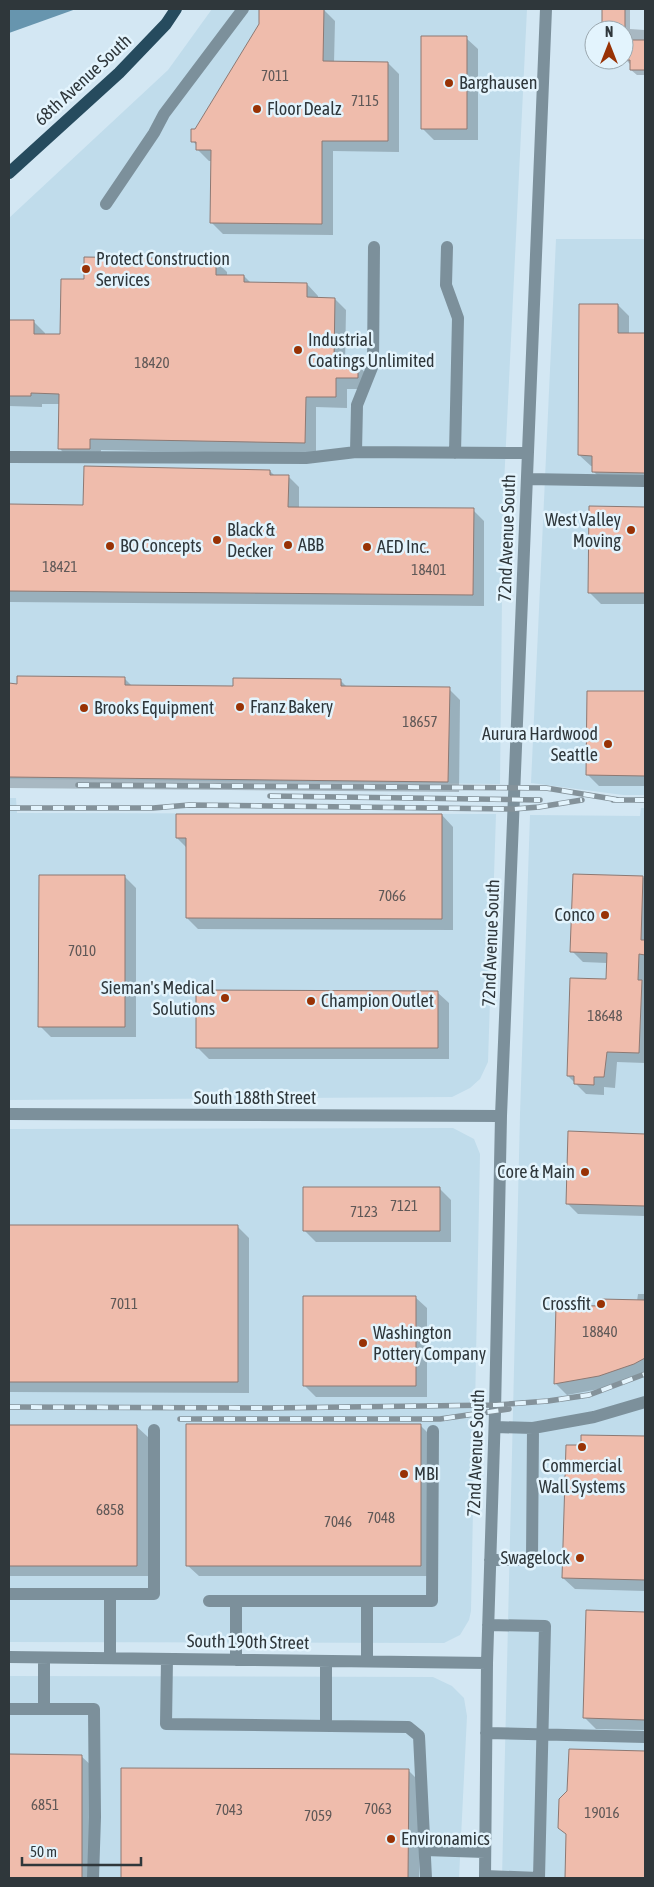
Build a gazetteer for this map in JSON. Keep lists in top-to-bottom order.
{
  "streets": {
    "main road": ["68th Avenue South"],
    "street": ["72nd Avenue South", "South 188th Street", "South 190th Street"]
  },
  "crossings": [
    ["72nd Avenue South", "South 188th Street"],
    ["72nd Avenue South", "South 190th Street"]
  ],
  "places": [
    "Barghausen",
    "Floor Dealz",
    "Protect Construction Services",
    "Industrial Coatings Unlimited",
    "West Valley Moving",
    "Black & Decker",
    "ABB",
    "BO Concepts",
    "AED Inc.",
    "Franz Bakery",
    "Brooks Equipment",
    "Aurura Hardwood Seattle",
    "Conco",
    "Sieman's Medical Solutions",
    "Champion Outlet",
    "Core & Main",
    "Crossfit",
    "Washington Pottery Company",
    "Commercial Wall Systems",
    "MBI",
    "Swagelock",
    "Environamics"
  ],
  "house_numbers": [
    "7011",
    "7115",
    "18420",
    "18421",
    "18401",
    "18657",
    "7066",
    "7010",
    "18648",
    "7121",
    "7123",
    "7011",
    "18840",
    "6858",
    "7048",
    "7046",
    "6851",
    "7063",
    "7043",
    "19016",
    "7059"
  ],
  "scale_bar": "50 m",
  "north": "top"
}
